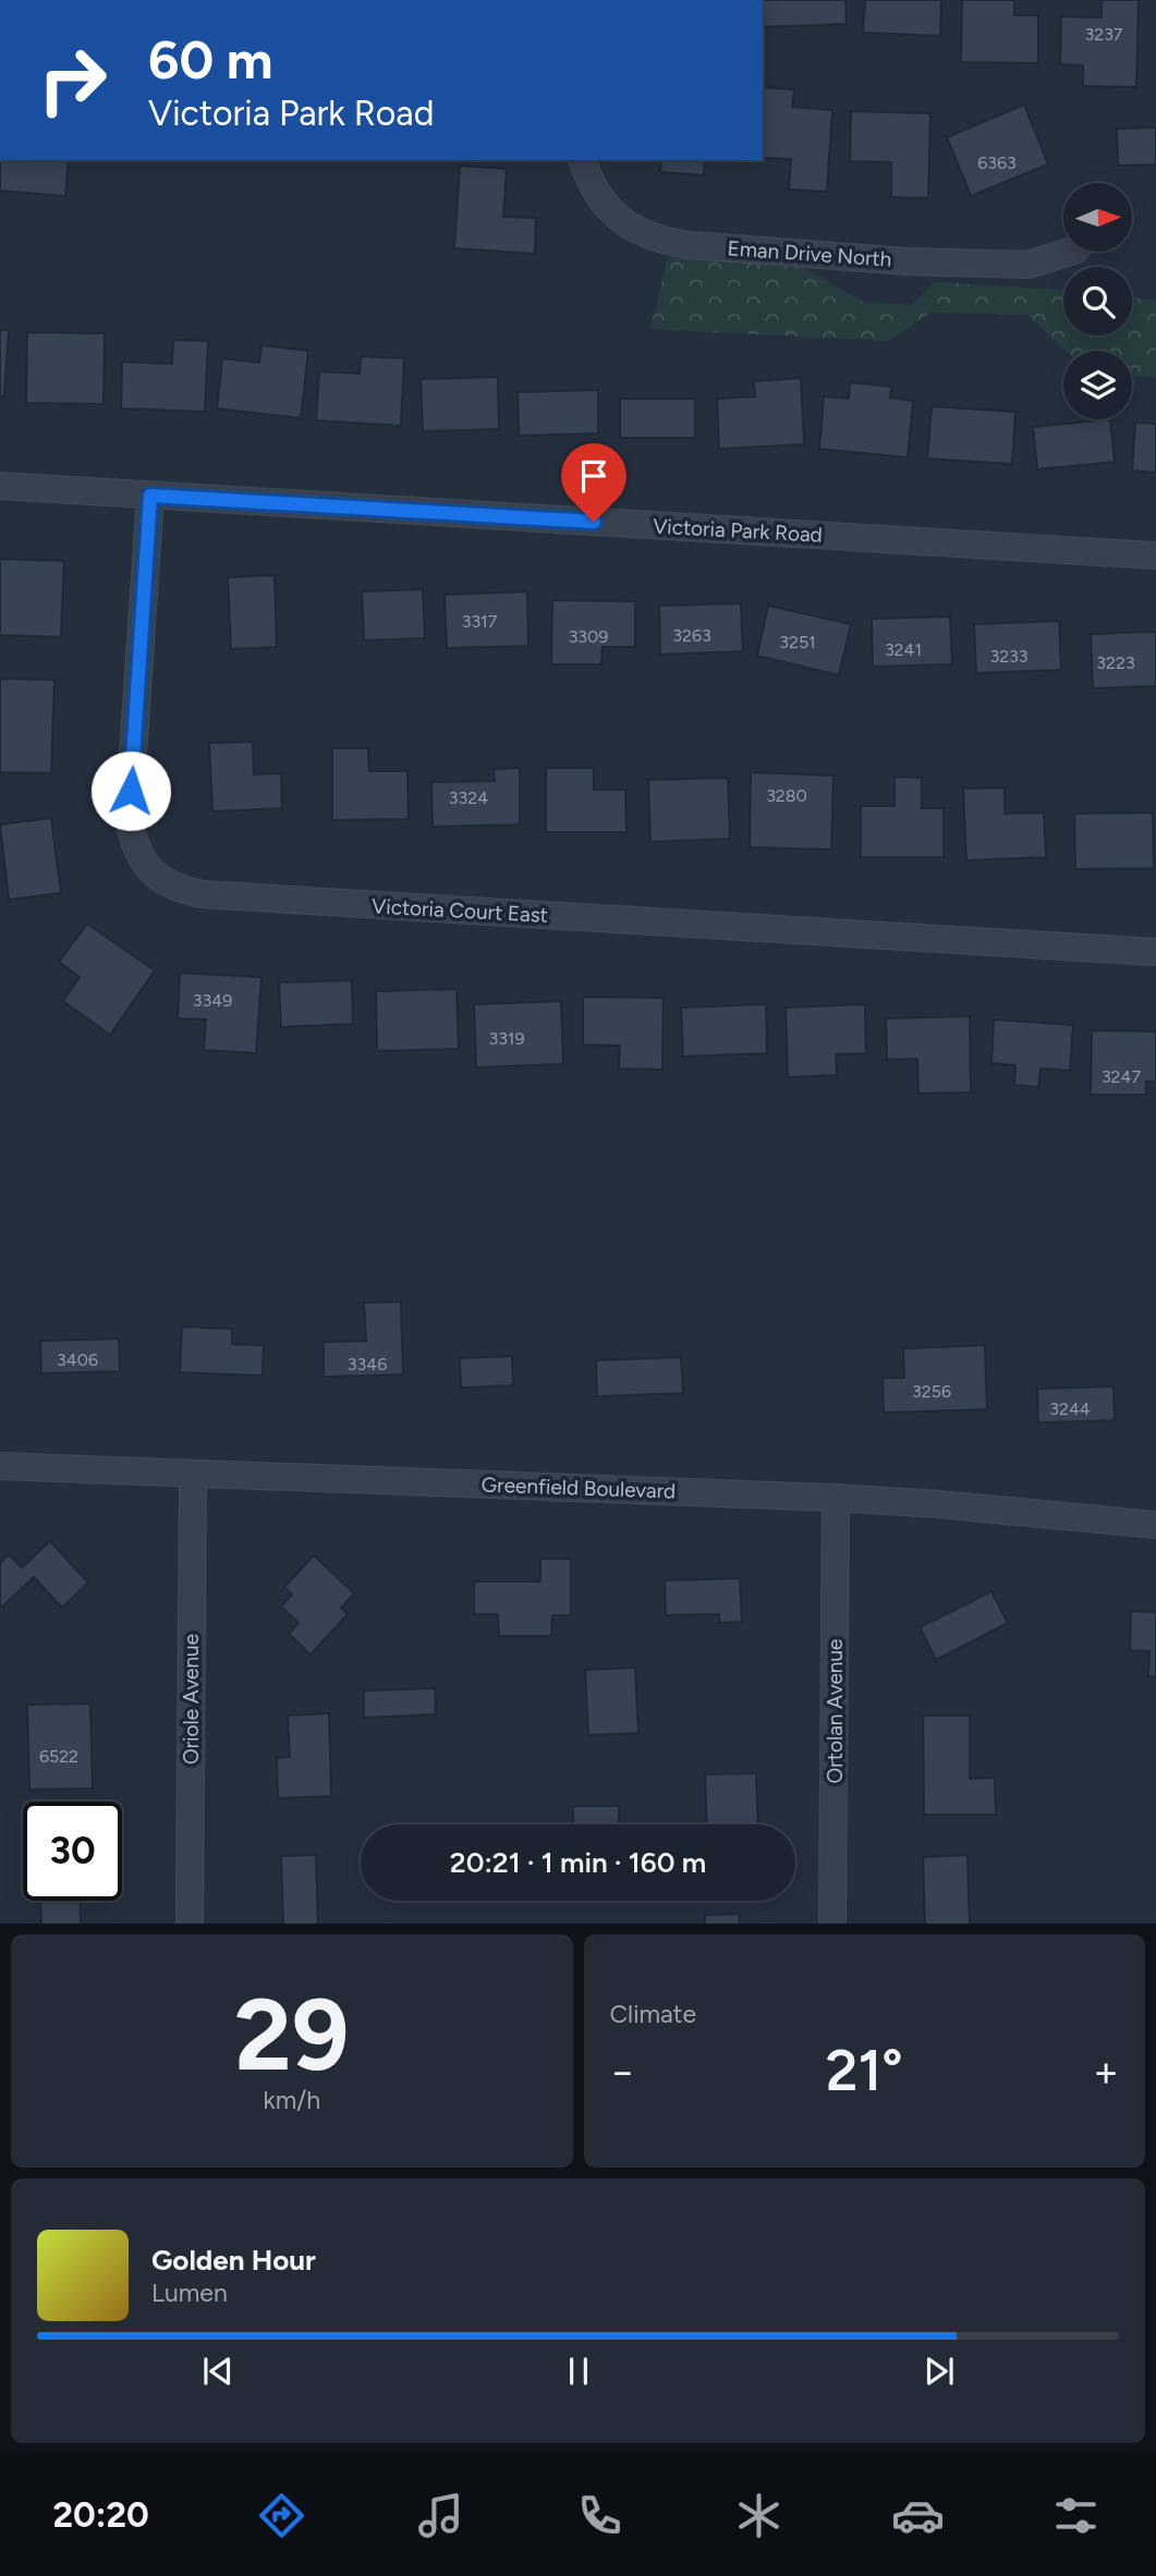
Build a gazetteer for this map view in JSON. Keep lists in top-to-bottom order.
{
  "streets": {
    "street": [
      "Eman Drive North",
      "Victoria Park Road",
      "Victoria Court East",
      "Greenfield Boulevard",
      "Oriole Avenue",
      "Ortolan Avenue"
    ]
  },
  "crossings": [
    ["Victoria Park Road", "Victoria Court East"],
    ["Greenfield Boulevard", "Oriole Avenue"],
    ["Greenfield Boulevard", "Ortolan Avenue"]
  ],
  "house_numbers": [
    "3237",
    "6363",
    "3317",
    "3263",
    "3309",
    "3251",
    "3241",
    "3233",
    "3223",
    "3280",
    "3324",
    "3349",
    "3319",
    "3247",
    "3406",
    "3346",
    "3256",
    "3244",
    "6522"
  ],
  "north": "right",
  "page": {
    "turn": ["60 m", "Victoria Park Road"],
    "limit": "30",
    "trip": "20:21 · 1 min · 160 m",
    "tile": [
      ["29", "km/h"],
      "Climate"
    ],
    "heat": ["−", "21°", "+"],
    "song": ["Golden Hour", "Lumen"],
    "tabs": "20:20"
  }
}
